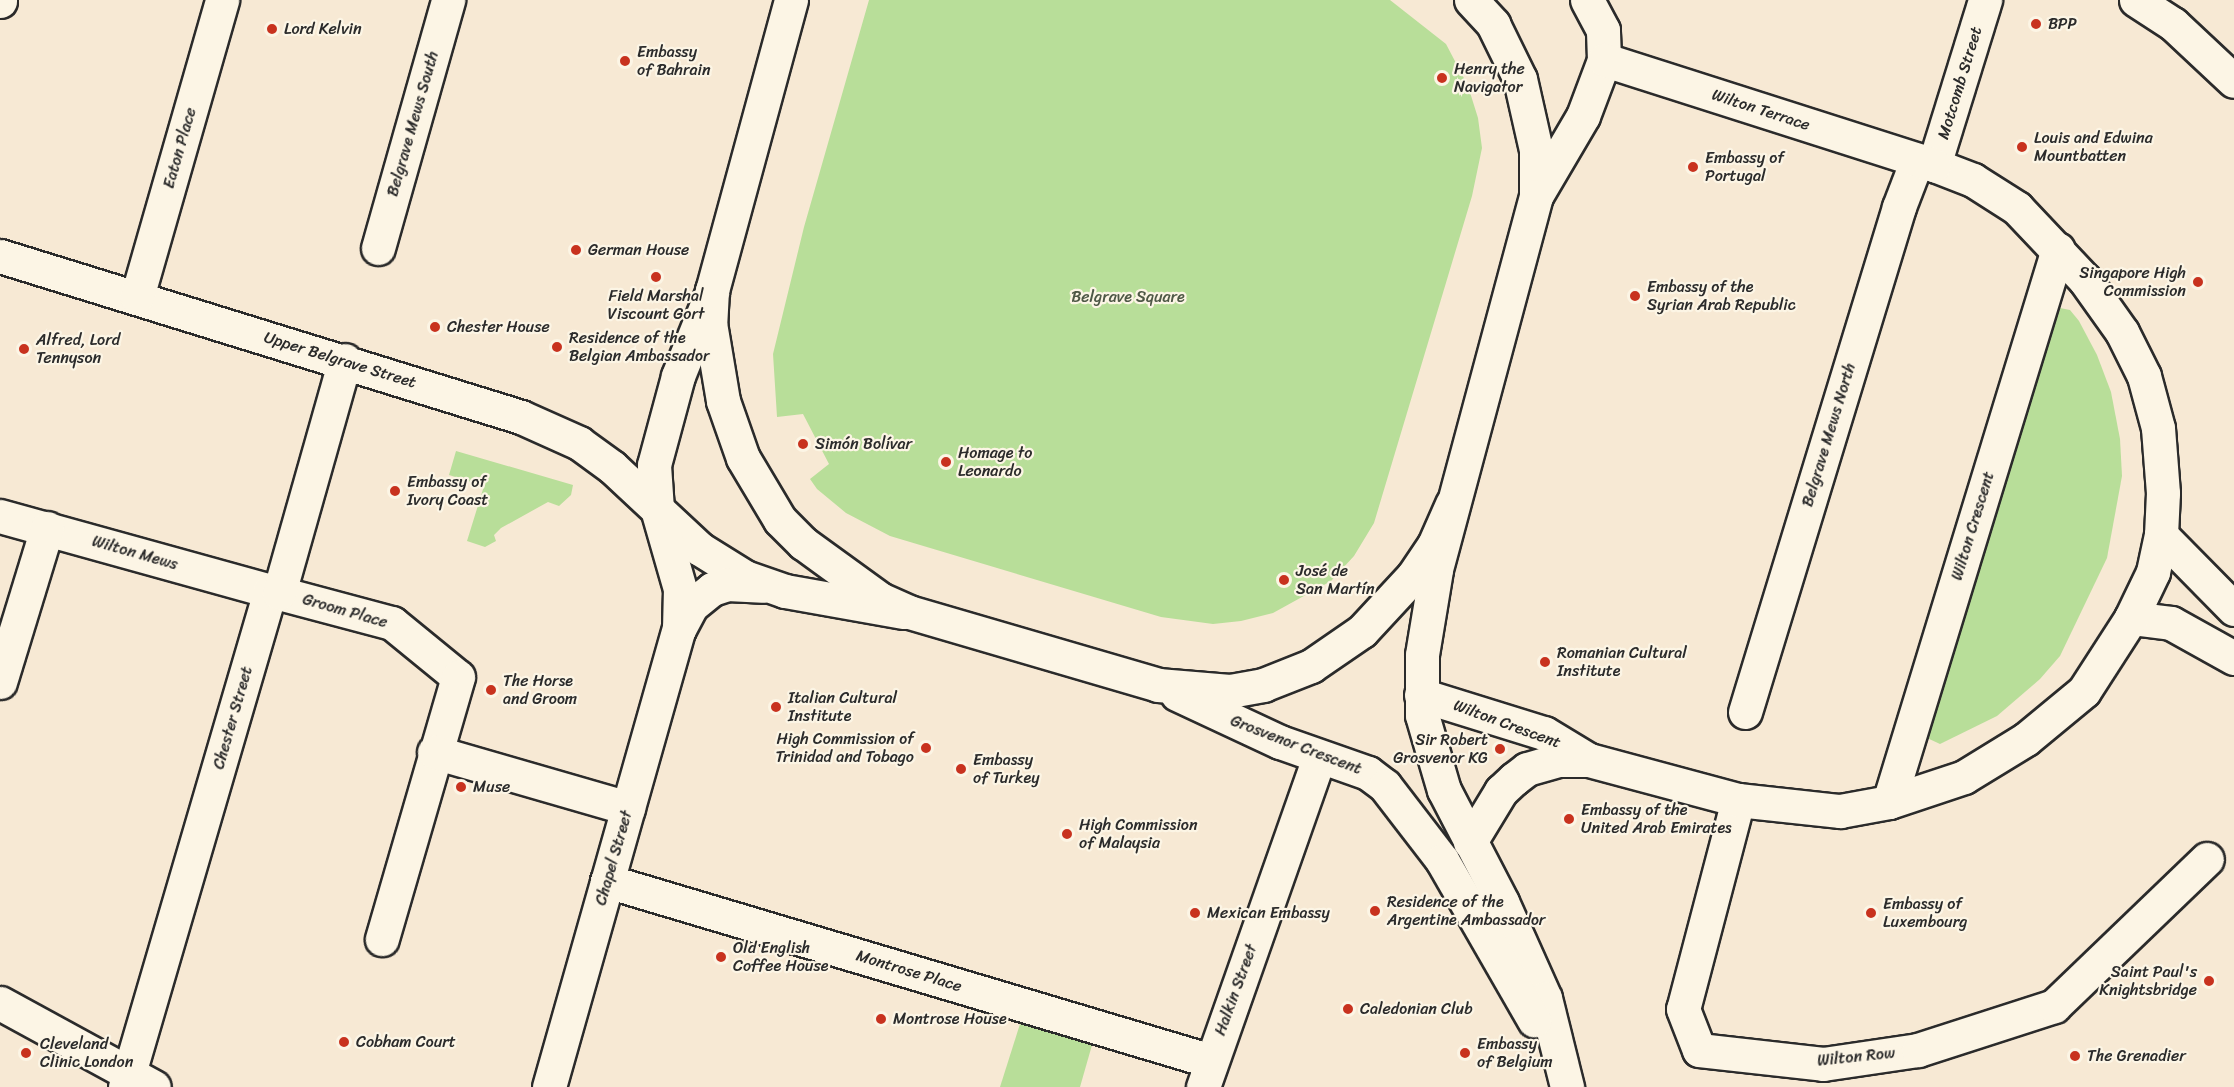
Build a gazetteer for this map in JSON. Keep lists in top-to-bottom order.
{
  "streets": {
    "street": [
      "Motcomb Street",
      "Wilton Terrace",
      "Belgrave Mews South",
      "Eaton Place",
      "Upper Belgrave Street",
      "Belgrave Mews North",
      "Wilton Crescent",
      "Wilton Mews",
      "Groom Place",
      "Chester Street",
      "Grosvenor Crescent",
      "Chapel Street",
      "Montrose Place",
      "Halkin Street",
      "Wilton Row"
    ]
  },
  "crossings": [
    ["Motcomb Street", "Wilton Terrace"],
    ["Motcomb Street", "Belgrave Mews North"],
    ["Motcomb Street", "Wilton Crescent"],
    ["Wilton Terrace", "Belgrave Mews North"],
    ["Wilton Terrace", "Wilton Crescent"],
    ["Eaton Place", "Upper Belgrave Street"],
    ["Upper Belgrave Street", "Chester Street"],
    ["Upper Belgrave Street", "Chapel Street"],
    ["Belgrave Mews North", "Wilton Crescent"],
    ["Wilton Crescent", "Grosvenor Crescent"],
    ["Wilton Crescent", "Wilton Row"],
    ["Wilton Mews", "Groom Place"],
    ["Wilton Mews", "Chester Street"],
    ["Groom Place", "Chester Street"],
    ["Grosvenor Crescent", "Halkin Street"],
    ["Chapel Street", "Montrose Place"],
    ["Montrose Place", "Halkin Street"]
  ],
  "parks": ["Belgrave Square"],
  "places": [
    "BPP",
    "Lord Kelvin",
    "Embassy of Bahrain",
    "Henry the Navigator",
    "Louis and Edwina Mountbatten",
    "Embassy of Portugal",
    "German House",
    "Field Marshal Viscount Gort",
    "Singapore High Commission",
    "Embassy of the Syrian Arab Republic",
    "Chester House",
    "Residence of the Belgian Ambassador",
    "Alfred, Lord Tennyson",
    "Simón Bolívar",
    "Homage to Leonardo",
    "Embassy of Ivory Coast",
    "José de San Martín",
    "Romanian Cultural Institute",
    "The Horse and Groom",
    "Italian Cultural Institute",
    "High Commission of Trinidad and Tobago",
    "Sir Robert Grosvenor KG",
    "Embassy of Turkey",
    "Muse",
    "Embassy of the United Arab Emirates",
    "High Commission of Malaysia",
    "Residence of the Argentine Ambassador",
    "Mexican Embassy",
    "Embassy of Luxembourg",
    "Old English Coffee House",
    "Saint Paul's Knightsbridge",
    "Caledonian Club",
    "Montrose House",
    "Cobham Court",
    "Cleveland Clinic London",
    "Embassy of Belgium",
    "The Grenadier"
  ]
}
